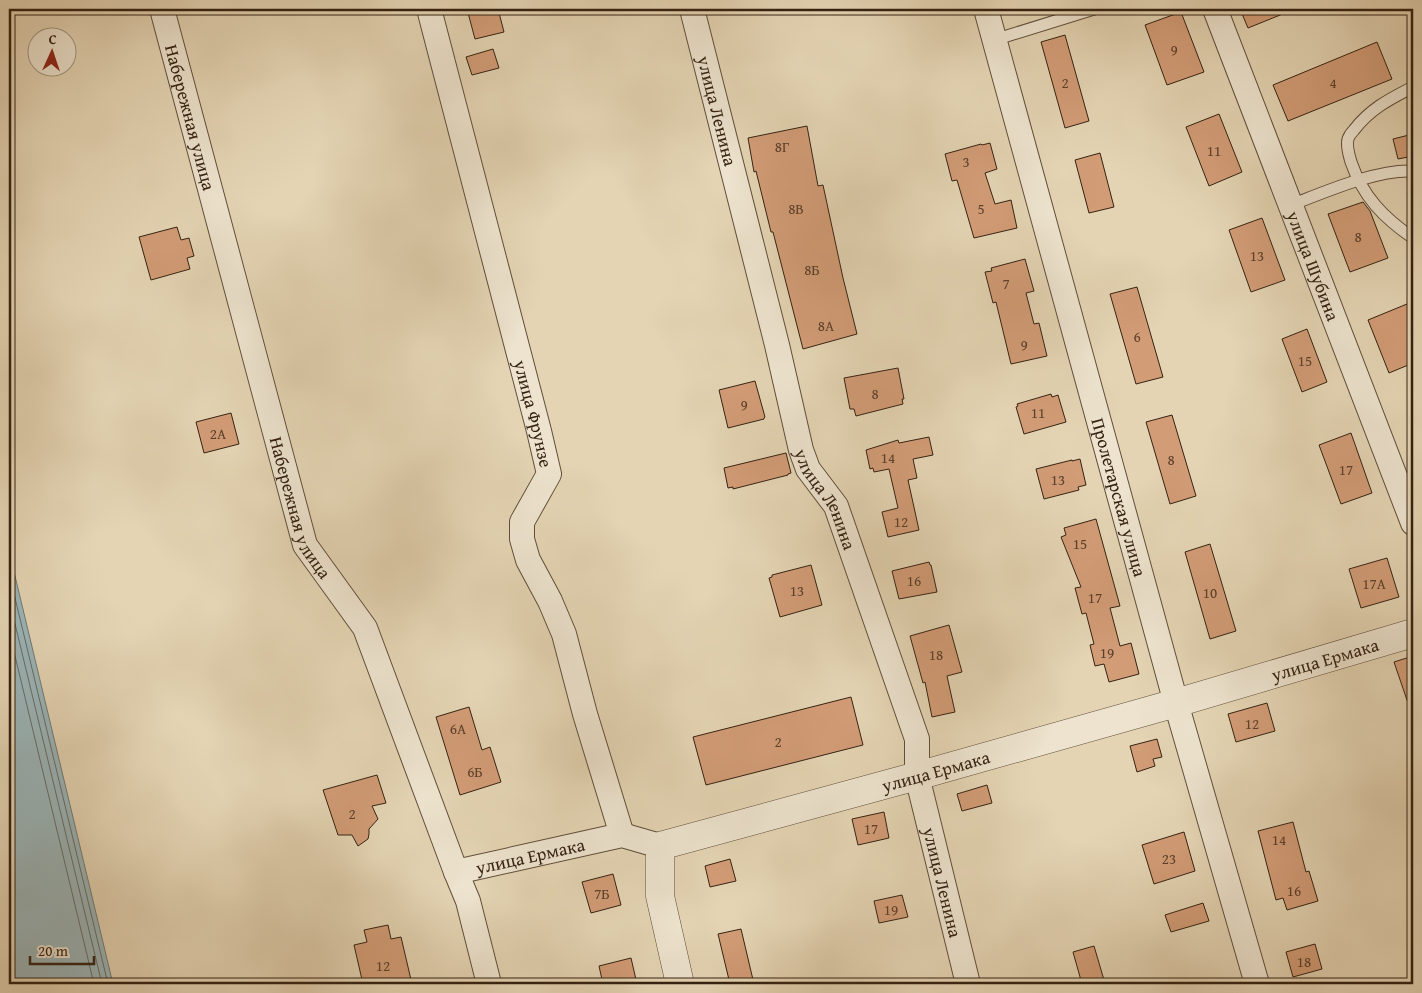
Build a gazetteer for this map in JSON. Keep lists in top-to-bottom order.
{
  "streets": {
    "street": [
      "улица Ленина",
      "Набережная улица",
      "улица Шубина",
      "улица Фрунзе",
      "Пролетарская улица",
      "улица Ермака"
    ]
  },
  "crossings": [
    ["улица Ленина", "улица Ермака"],
    ["Набережная улица", "улица Ермака"],
    ["улица Фрунзе", "улица Ермака"],
    ["Пролетарская улица", "улица Ермака"]
  ],
  "house_numbers": [
    "9",
    "2",
    "4",
    "8Г",
    "11",
    "3",
    "8В",
    "5",
    "8",
    "13",
    "8Б",
    "7",
    "8А",
    "6",
    "9",
    "15",
    "8",
    "9",
    "11",
    "2А",
    "14",
    "8",
    "17",
    "13",
    "12",
    "15",
    "16",
    "17А",
    "13",
    "10",
    "17",
    "19",
    "18",
    "12",
    "6А",
    "2",
    "6Б",
    "2",
    "17",
    "14",
    "23",
    "16",
    "7Б",
    "19",
    "18",
    "12"
  ],
  "scale_bar": "20 m",
  "north": "top"
}
